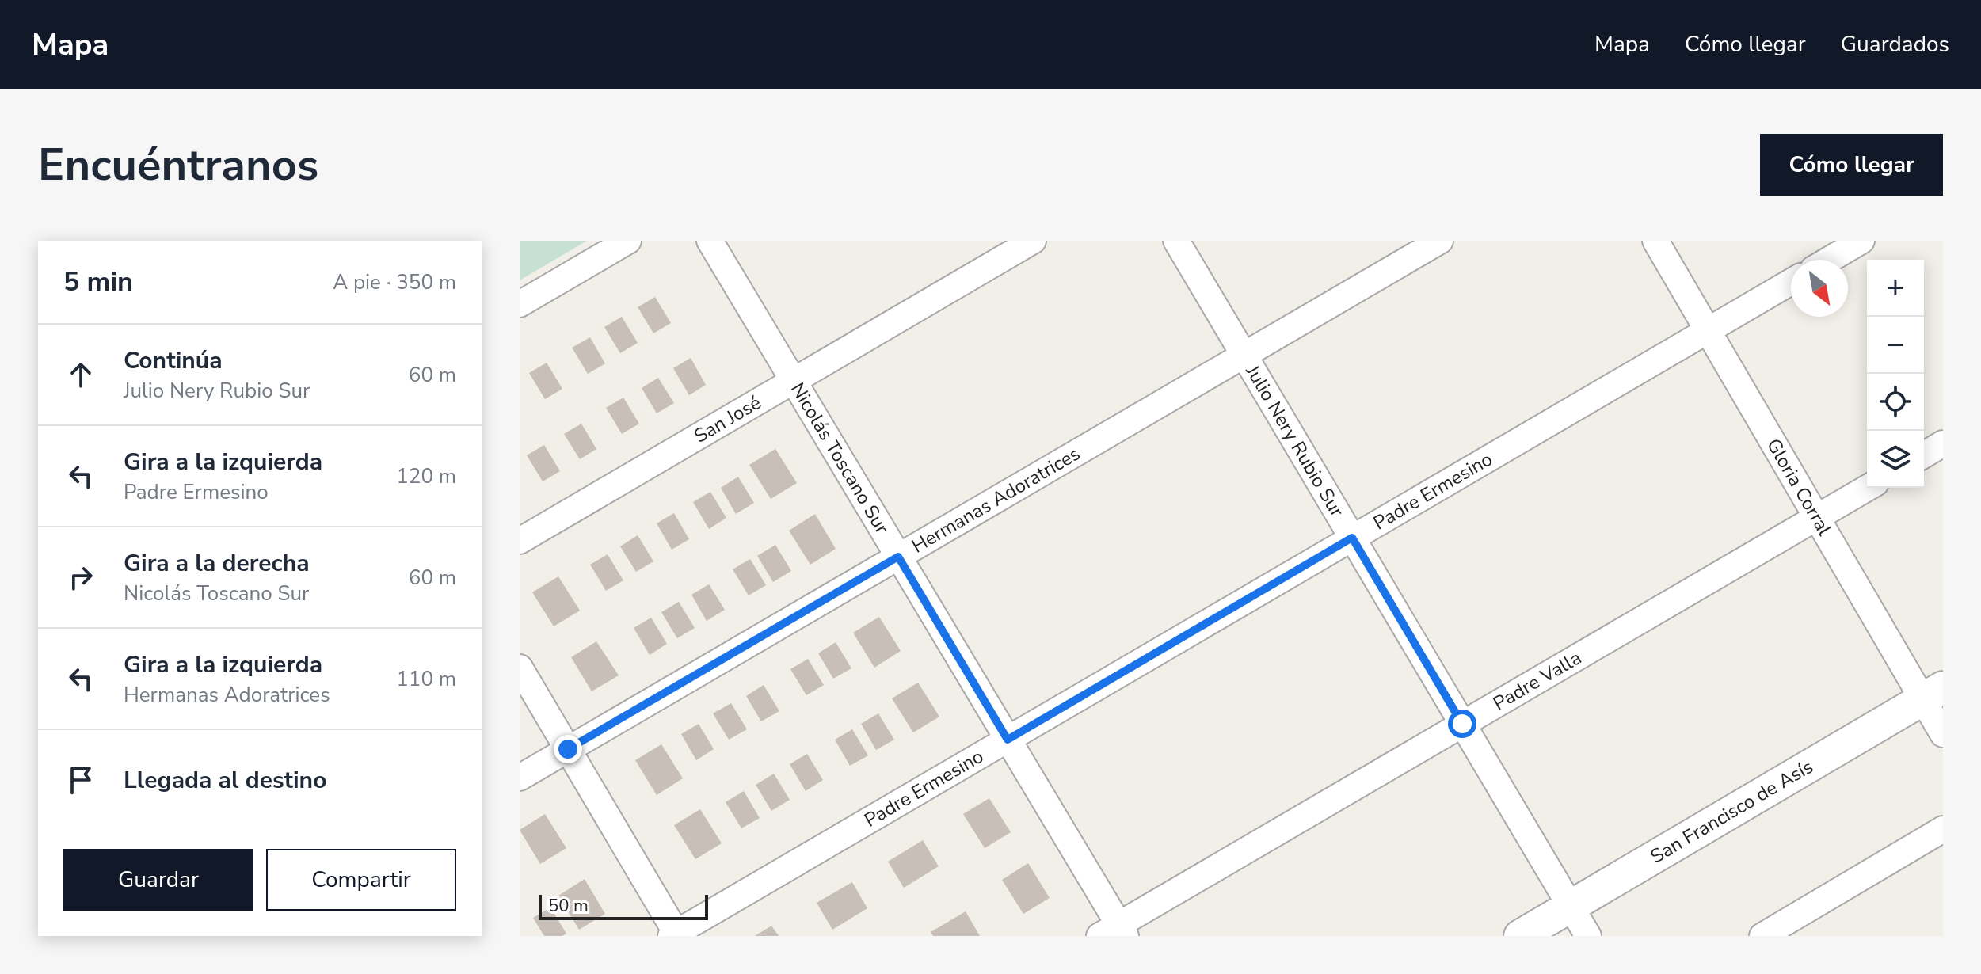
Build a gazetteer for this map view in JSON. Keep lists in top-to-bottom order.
{
  "streets": {
    "street": [
      "San José",
      "Julio Nery Rubio Sur",
      "Nicolás Toscano Sur",
      "Gloria Corral",
      "Padre Ermesino",
      "Hermanas Adoratrices",
      "Padre Valla",
      "San Francisco de Asís"
    ]
  },
  "crossings": [
    ["San José", "Nicolás Toscano Sur"],
    ["Julio Nery Rubio Sur", "Padre Ermesino"],
    ["Julio Nery Rubio Sur", "Hermanas Adoratrices"],
    ["Julio Nery Rubio Sur", "Padre Valla"],
    ["Julio Nery Rubio Sur", "San Francisco de Asís"],
    ["Nicolás Toscano Sur", "Padre Ermesino"],
    ["Nicolás Toscano Sur", "Hermanas Adoratrices"],
    ["Nicolás Toscano Sur", "Padre Valla"],
    ["Gloria Corral", "Padre Ermesino"],
    ["Gloria Corral", "Padre Valla"],
    ["Gloria Corral", "San Francisco de Asís"]
  ],
  "scale_bar": "50 m",
  "north": "bottom right",
  "page": {
    "header": "Mapa",
    "nav": ["Mapa", "Cómo llegar", "Guardados"],
    "buttons": [
      "Cómo llegar",
      ["Guardar", "Compartir"]
    ],
    "title": "Encuéntranos",
    "heading": ["5 min", "A pie · 350 m"],
    "map_buttons": ["+", "−"],
    "list": [
      ["Continúa", "Julio Nery Rubio Sur", "60 m"],
      ["Gira a la izquierda", "Padre Ermesino", "120 m"],
      ["Gira a la derecha", "Nicolás Toscano Sur", "60 m"],
      ["Gira a la izquierda", "Hermanas Adoratrices", "110 m"],
      "Llegada al destino"
    ],
    "scale": "50 m"
  }
}
